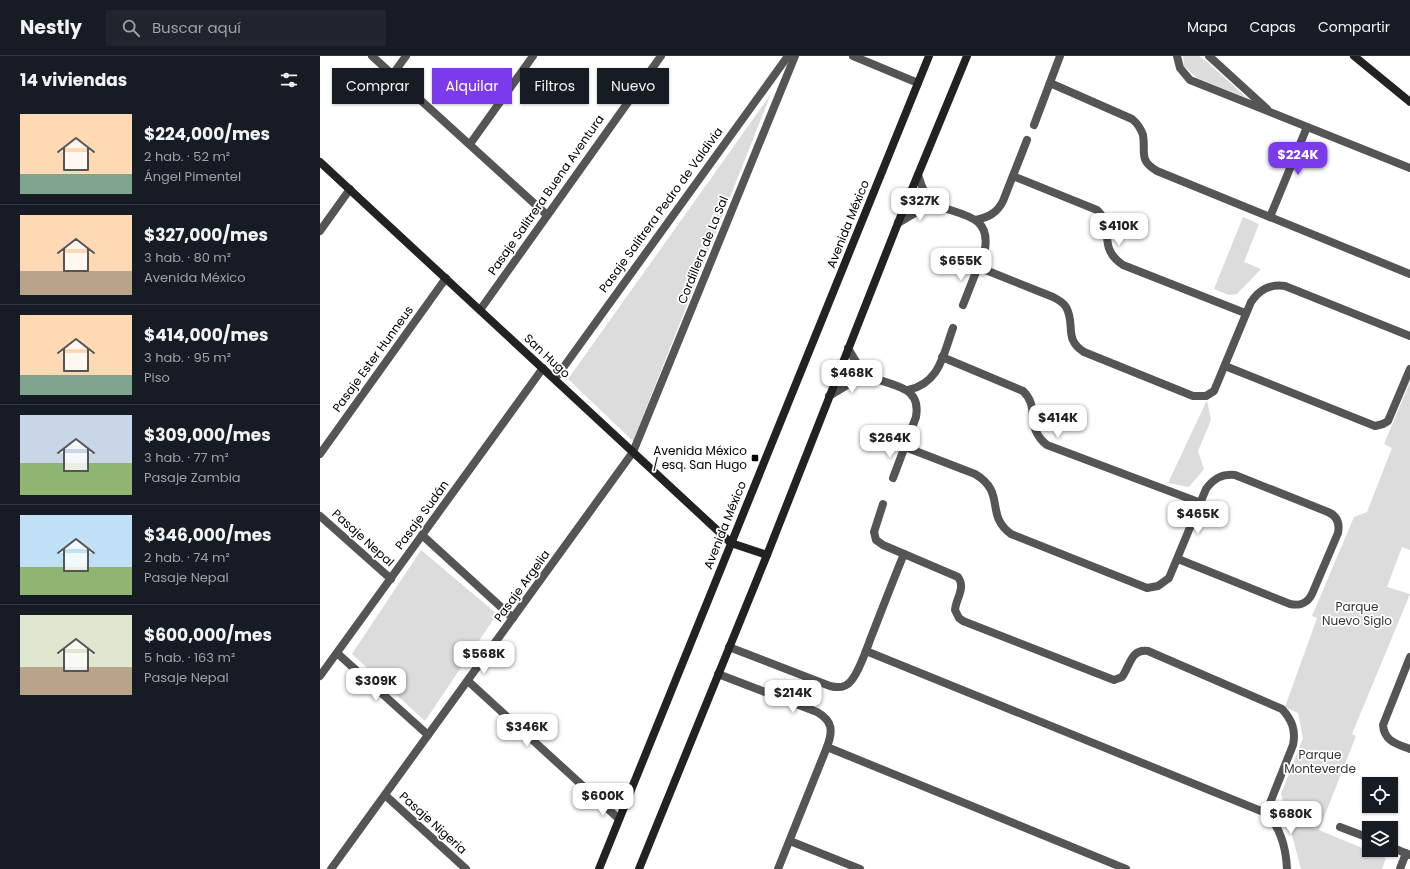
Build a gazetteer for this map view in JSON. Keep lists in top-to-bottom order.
{
  "streets": {
    "main road": ["Avenida México", "San Hugo"],
    "street": [
      "Pasaje Salitrera Buena Aventura",
      "Pasaje Salitrera Pedro de Valdivia",
      "Cordillera de La Sal",
      "Pasaje Ester Hunneus",
      "Pasaje Sudán",
      "Pasaje Nepal",
      "Pasaje Argelia",
      "Pasaje Nigeria"
    ]
  },
  "crossings": [
    ["Pasaje Salitrera Buena Aventura", "San Hugo"],
    ["Pasaje Salitrera Pedro de Valdivia", "San Hugo"],
    ["Avenida México", "San Hugo"],
    ["Cordillera de La Sal", "San Hugo"],
    ["Cordillera de La Sal", "Pasaje Argelia"],
    ["San Hugo", "Pasaje Ester Hunneus"],
    ["San Hugo", "Pasaje Sudán"],
    ["San Hugo", "Pasaje Argelia"],
    ["Pasaje Sudán", "Pasaje Nepal"],
    ["Pasaje Argelia", "Pasaje Nigeria"]
  ],
  "parks": ["Parque Nuevo Siglo", "Parque Monteverde"],
  "places": {
    "transit": ["Avenida México / esq. San Hugo"]
  },
  "page": {
    "header": "Nestly",
    "search": "Buscar aquí",
    "nav": ["Mapa", "Capas", "Compartir"],
    "heading": "14 viviendas",
    "chip": [
      "Comprar",
      "Alquilar",
      "Filtros",
      "Nuevo"
    ],
    "list": [
      {
        "name": "$224,000/mes",
        "note": "2 hab. · 52 m² · Ángel Pimentel"
      },
      {
        "name": "$327,000/mes",
        "note": "3 hab. · 80 m² · Avenida México"
      },
      {
        "name": "$414,000/mes",
        "note": "3 hab. · 95 m² · Piso"
      },
      {
        "name": "$309,000/mes",
        "note": "3 hab. · 77 m² · Pasaje Zambia"
      },
      {
        "name": "$346,000/mes",
        "note": "2 hab. · 74 m² · Pasaje Nepal"
      },
      {
        "name": "$600,000/mes",
        "note": "5 hab. · 163 m² · Pasaje Nepal"
      }
    ],
    "price": [
      "$224K",
      "$327K",
      "$410K",
      "$655K",
      "$468K",
      "$414K",
      "$264K",
      "$465K",
      "$568K",
      "$309K",
      "$214K",
      "$346K",
      "$600K",
      "$680K"
    ]
  }
}
